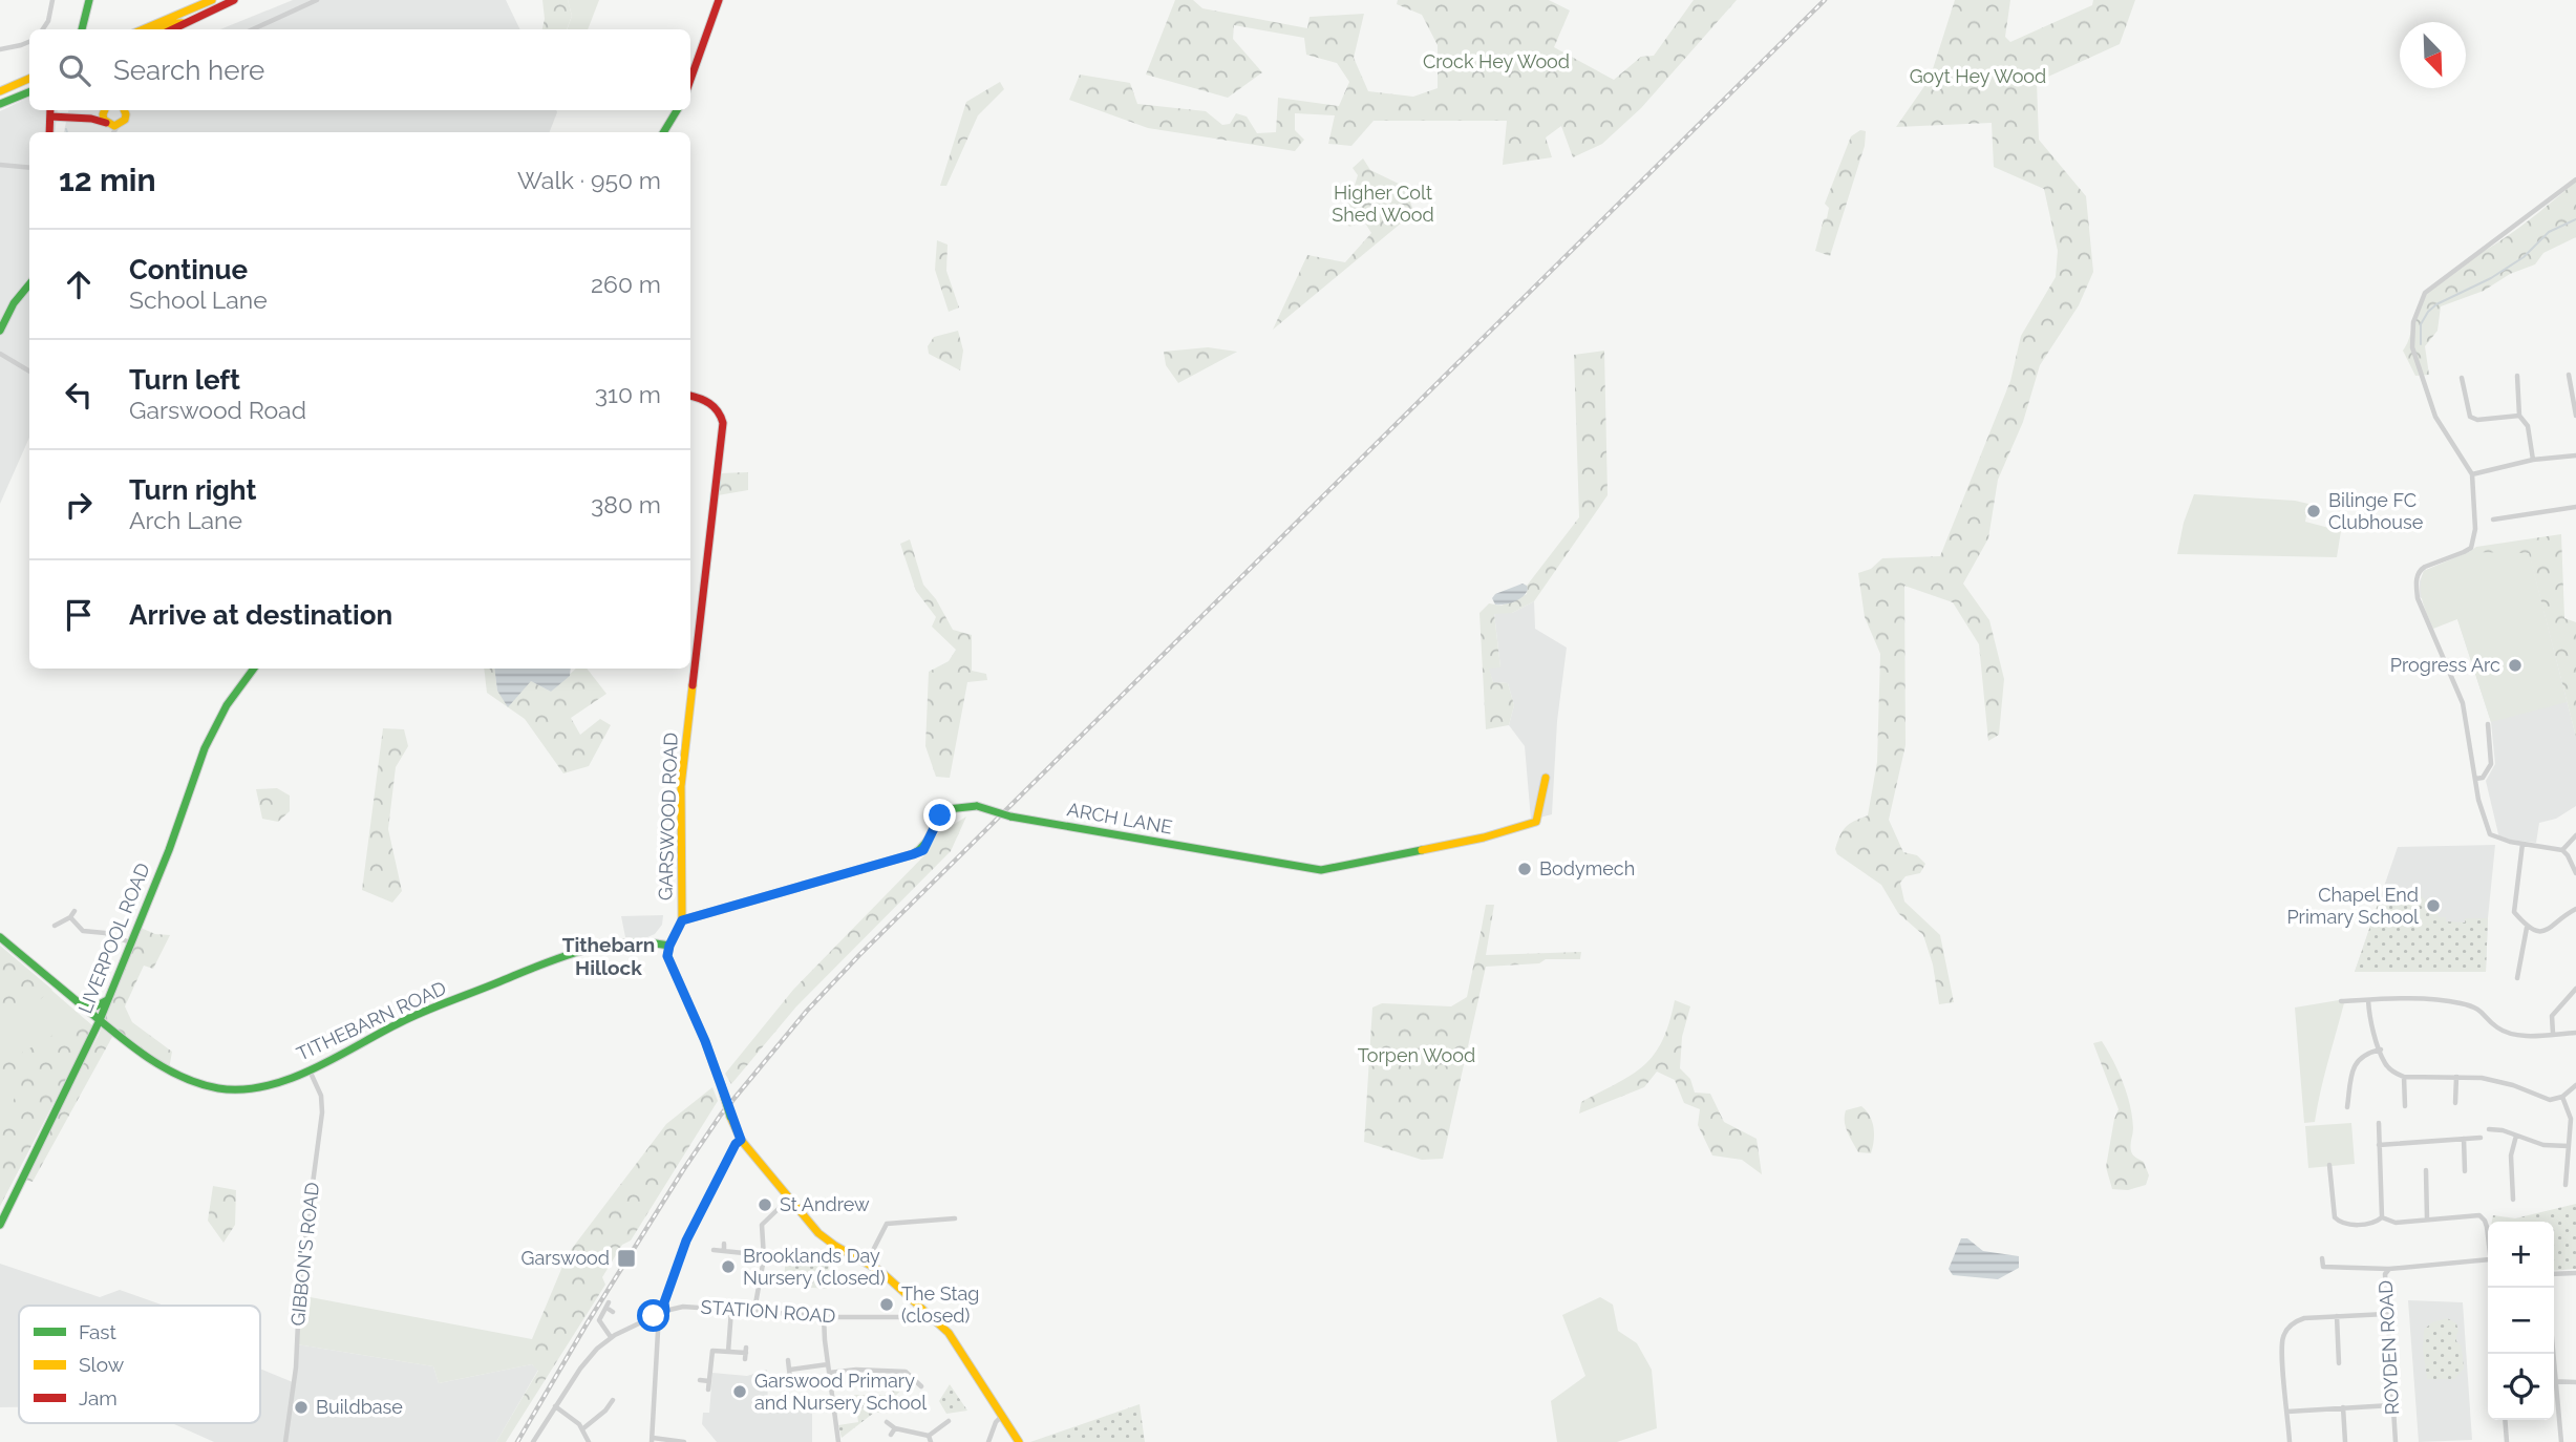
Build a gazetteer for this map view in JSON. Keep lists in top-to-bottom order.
{
  "streets": {
    "main road": [
      "GARSWOOD ROAD",
      "ARCH LANE",
      "LIVERPOOL ROAD",
      "TITHEBARN ROAD"
    ],
    "street": ["GIBBON'S ROAD", "STATION ROAD", "ROYDEN ROAD"]
  },
  "crossings": [
    ["GARSWOOD ROAD", "ARCH LANE"],
    ["GARSWOOD ROAD", "TITHEBARN ROAD"],
    ["LIVERPOOL ROAD", "TITHEBARN ROAD"],
    ["TITHEBARN ROAD", "GIBBON'S ROAD"]
  ],
  "districts": ["Tithebarn Hillock"],
  "parks": [
    "Crock Hey Wood",
    "Goyt Hey Wood",
    "Higher Colt Shed Wood",
    "Torpen Wood"
  ],
  "places": {
    "other": [
      "Bilinge FC Clubhouse",
      "Progress Arc",
      "Bodymech",
      "Chapel End Primary School",
      "St Andrew",
      "Brooklands Day Nursery (closed)",
      "The Stag (closed)",
      "Garswood Primary and Nursery School",
      "Buildbase"
    ],
    "transit": ["Garswood"]
  },
  "legend": ["Fast", "Slow", "Jam"],
  "north": "bottom right",
  "page": {
    "search": "Search here",
    "heading": ["12 min", "Walk · 950 m"],
    "list": [
      ["Continue", "School Lane", "260 m"],
      ["Turn left", "Garswood Road", "310 m"],
      ["Turn right", "Arch Lane", "380 m"],
      "Arrive at destination"
    ],
    "map_buttons": ["+", "−"]
  }
}
